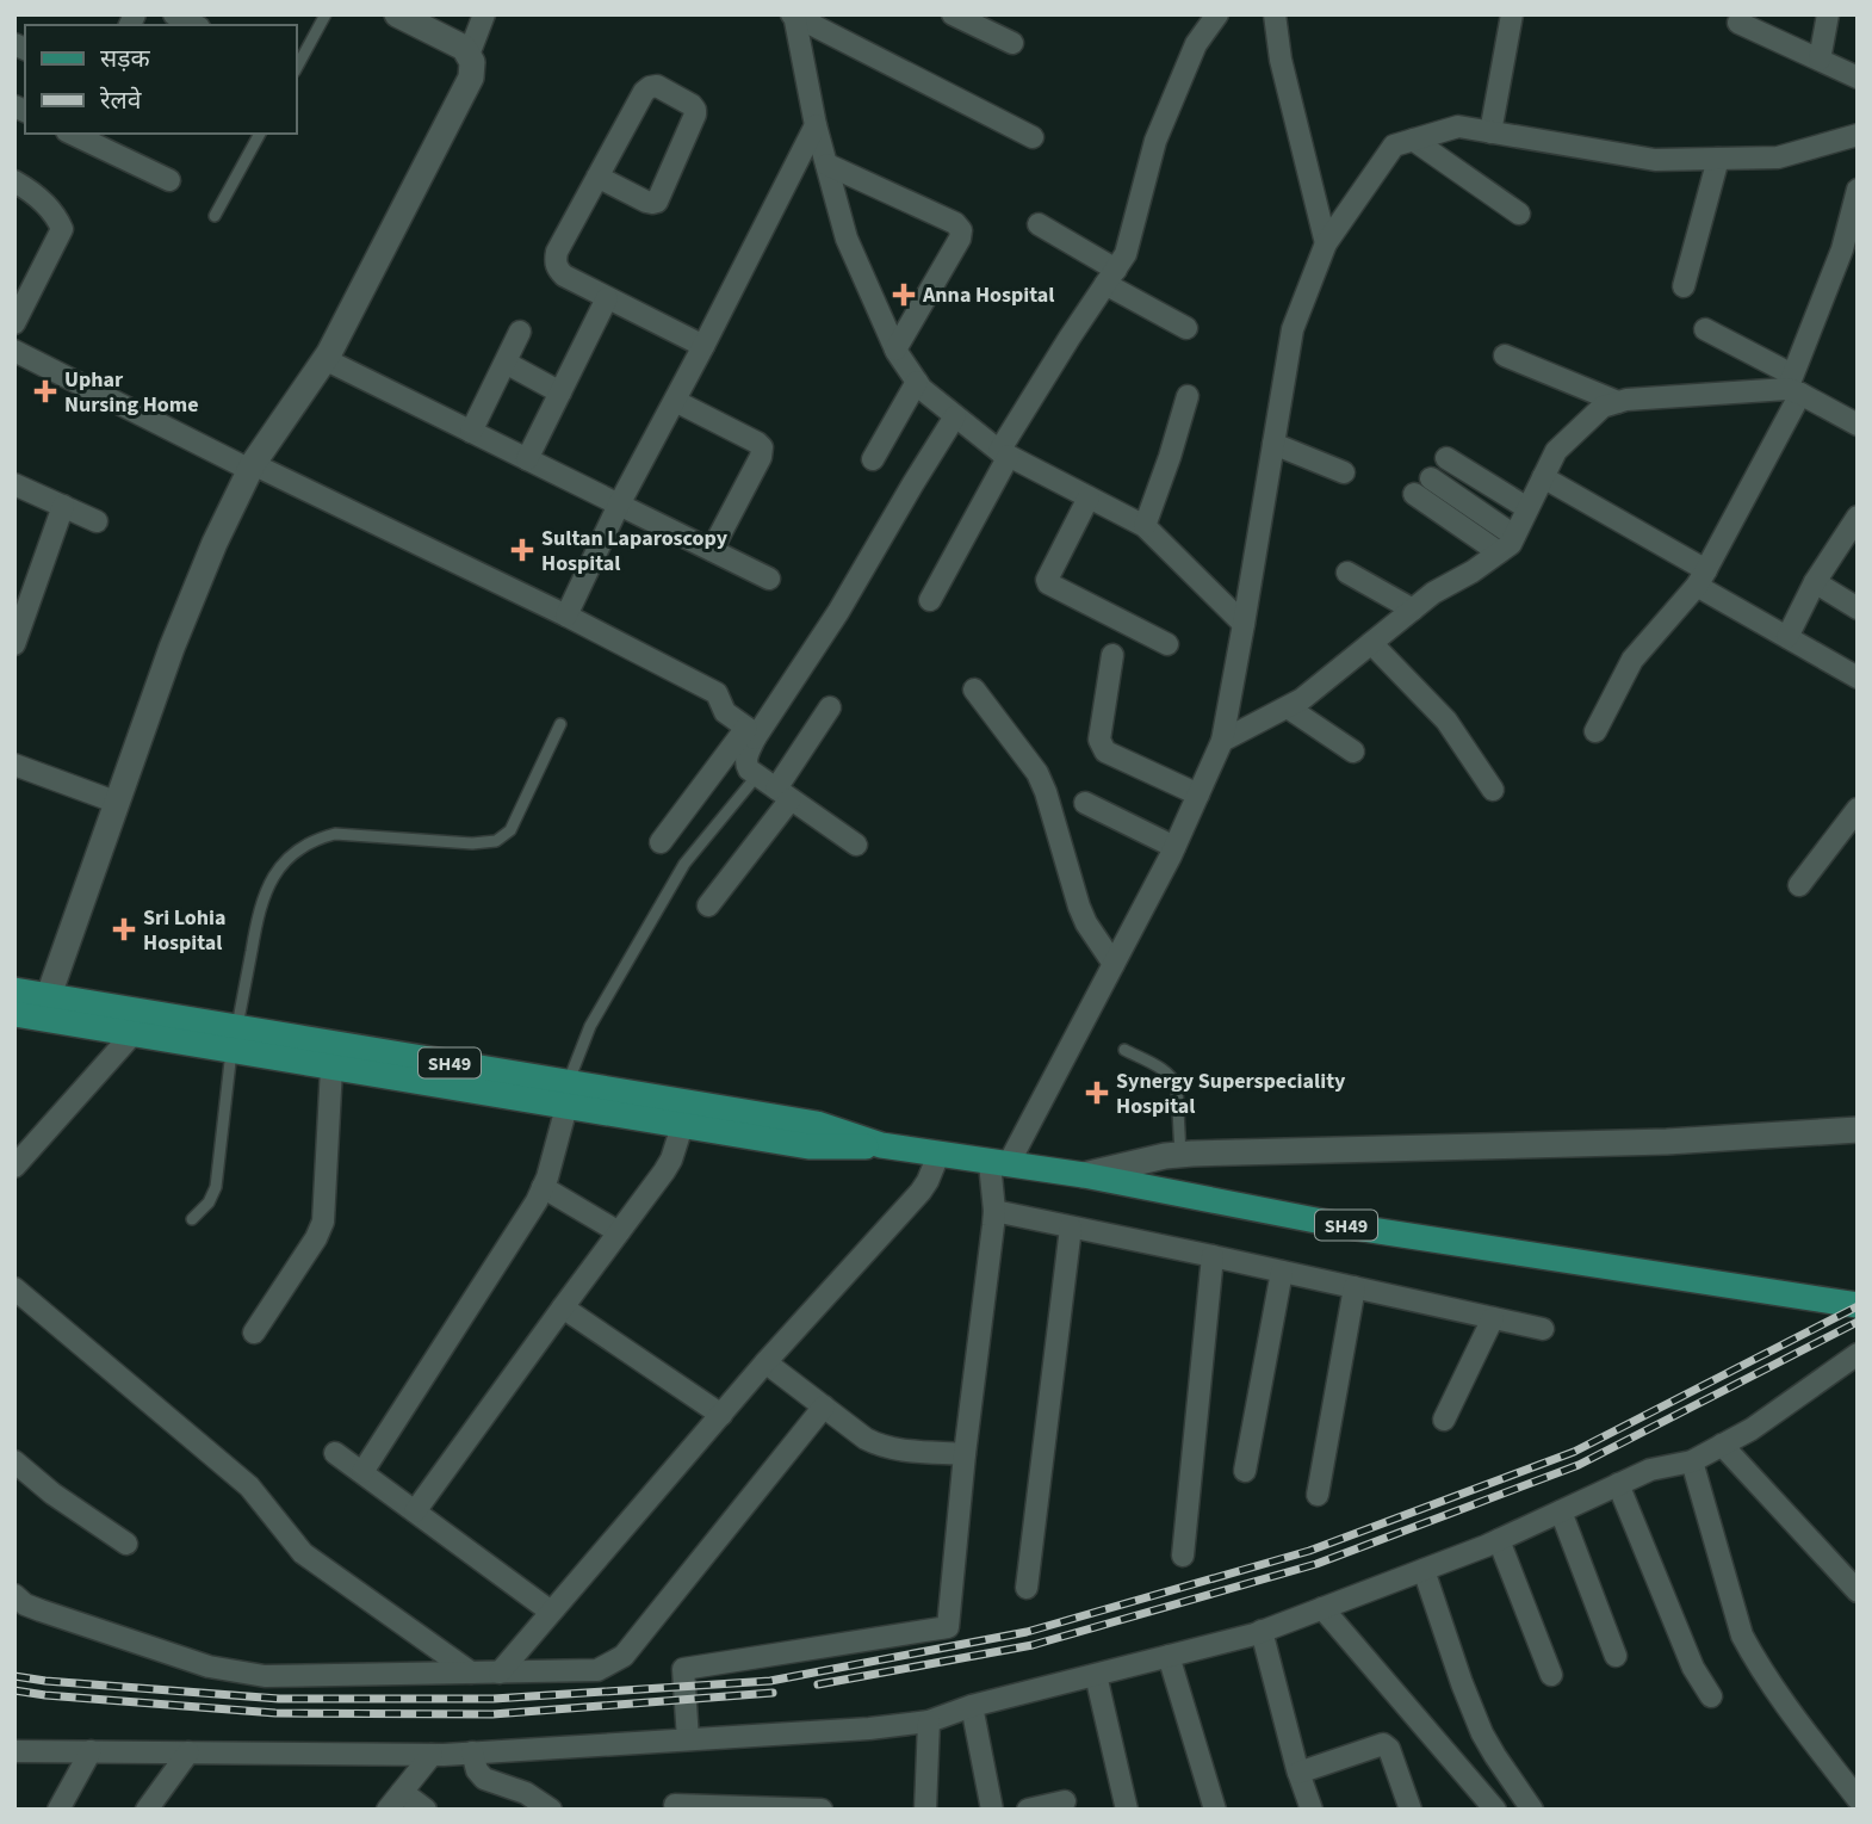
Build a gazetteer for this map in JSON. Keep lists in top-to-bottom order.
{
  "streets": {
    "main road": ["SH49"]
  },
  "places": {
    "health": [
      "Anna Hospital",
      "Uphar Nursing Home",
      "Sultan Laparoscopy Hospital",
      "Sri Lohia Hospital",
      "Synergy Superspeciality Hospital"
    ]
  },
  "legend": ["सड़क", "रेलवे"]
}
